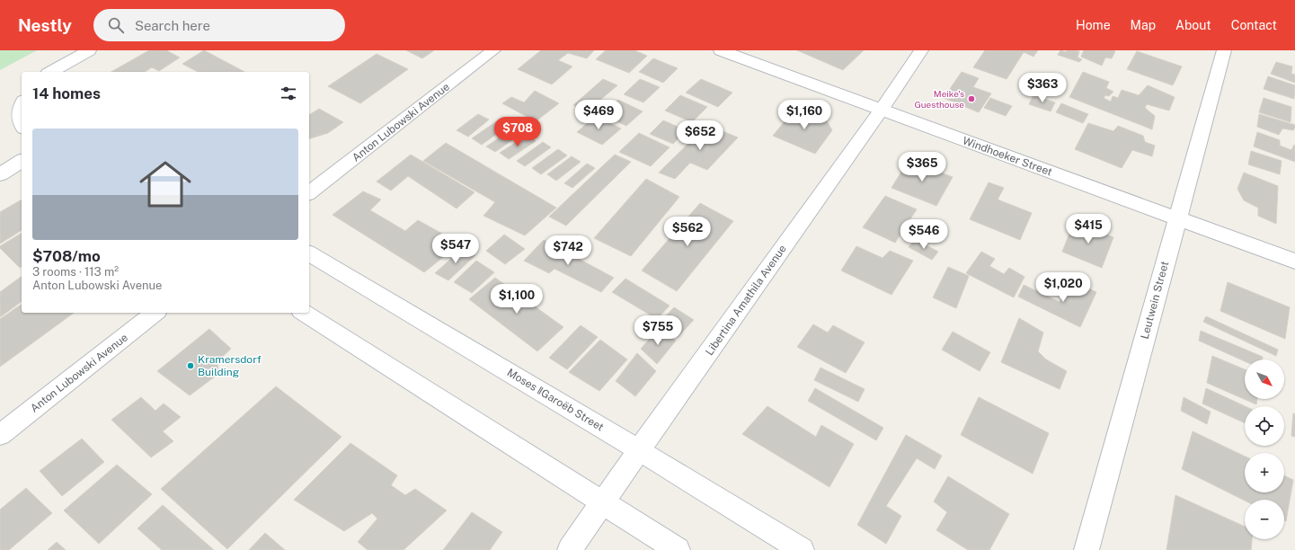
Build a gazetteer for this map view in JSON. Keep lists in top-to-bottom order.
{
  "streets": {
    "street": [
      "Anton Lubowski Avenue",
      "Windhoeker Street",
      "Libertina Amathila Avenue",
      "Leutwein Street",
      "Moses ǁGaroëb Street"
    ]
  },
  "crossings": [
    ["Windhoeker Street", "Libertina Amathila Avenue"],
    ["Windhoeker Street", "Leutwein Street"],
    ["Libertina Amathila Avenue", "Moses ǁGaroëb Street"]
  ],
  "places": ["Meike's Guesthouse", "Kramersdorf Building"],
  "north": "bottom right",
  "page": {
    "header": "Nestly",
    "search": "Search here",
    "nav": [
      "Home",
      "Map",
      "About",
      "Contact"
    ],
    "heading": "14 homes",
    "price": [
      "$363",
      "$469",
      "$1,160",
      "$708",
      "$652",
      "$365",
      "$415",
      "$562",
      "$546",
      "$547",
      "$742",
      "$1,020",
      "$1,100",
      "$755"
    ],
    "list": [
      {
        "name": "$708/mo",
        "note": "3 rooms · 113 m² · Anton Lubowski Avenue"
      }
    ],
    "map_buttons": ["+", "−"]
  }
}
